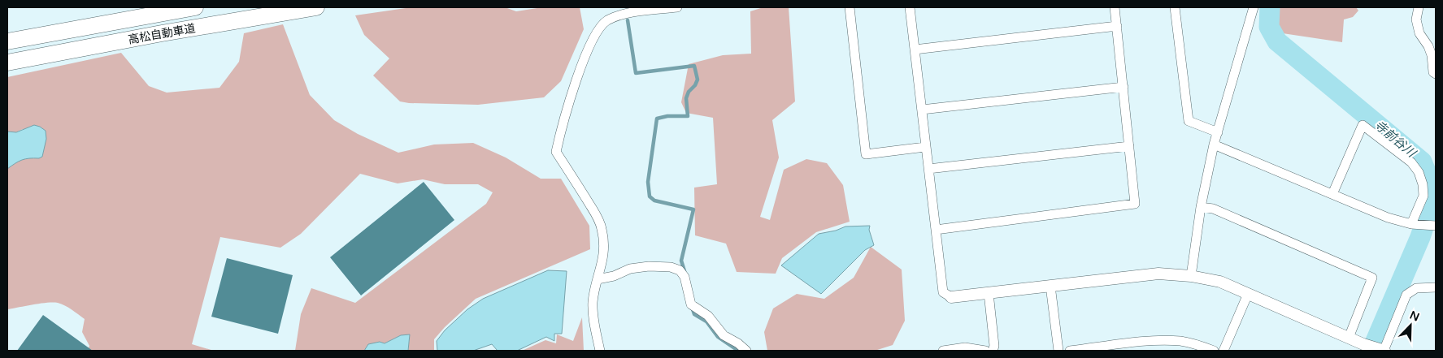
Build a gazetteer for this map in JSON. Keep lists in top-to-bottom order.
{
  "streets": {
    "highway": ["高松自動車道"]
  },
  "water": ["寺前谷川"],
  "north": "top right"
}
